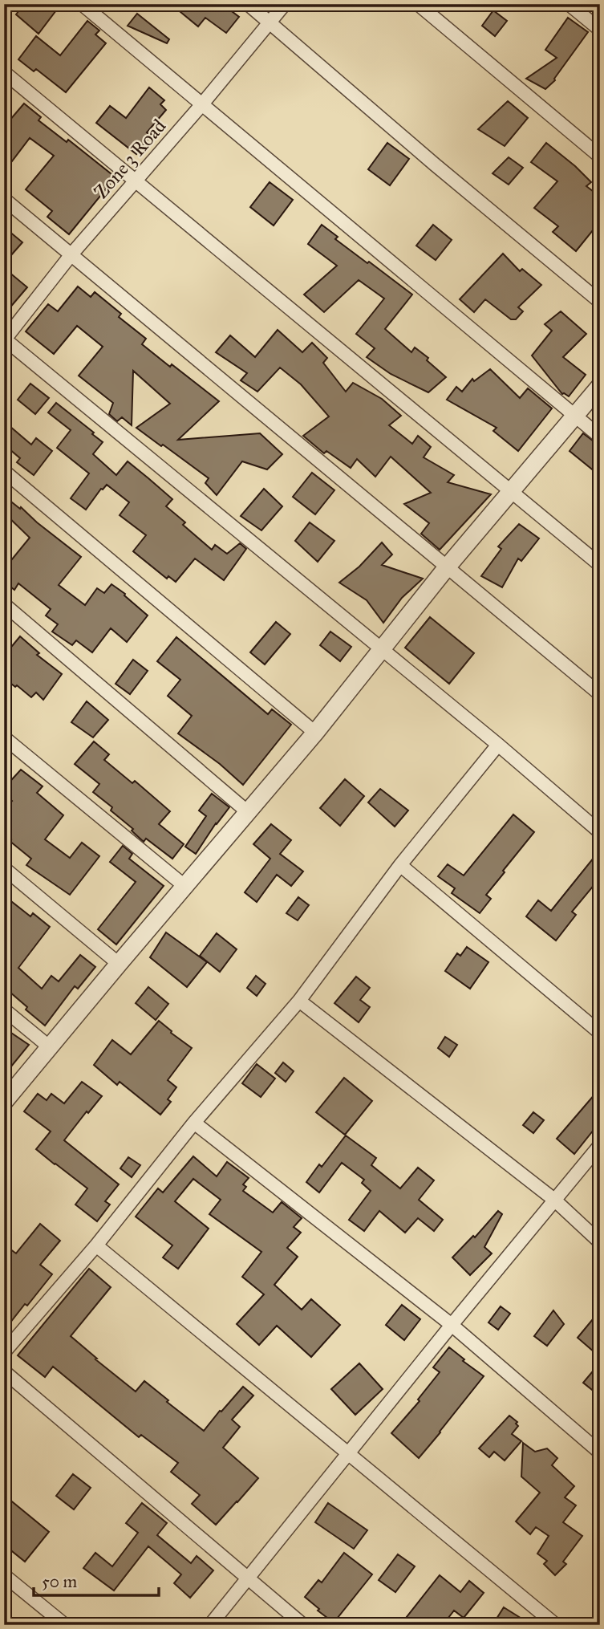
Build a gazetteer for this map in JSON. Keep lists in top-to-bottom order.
{
  "streets": {
    "street": ["Zone 3 Road"]
  },
  "scale_bar": "50 m"
}
